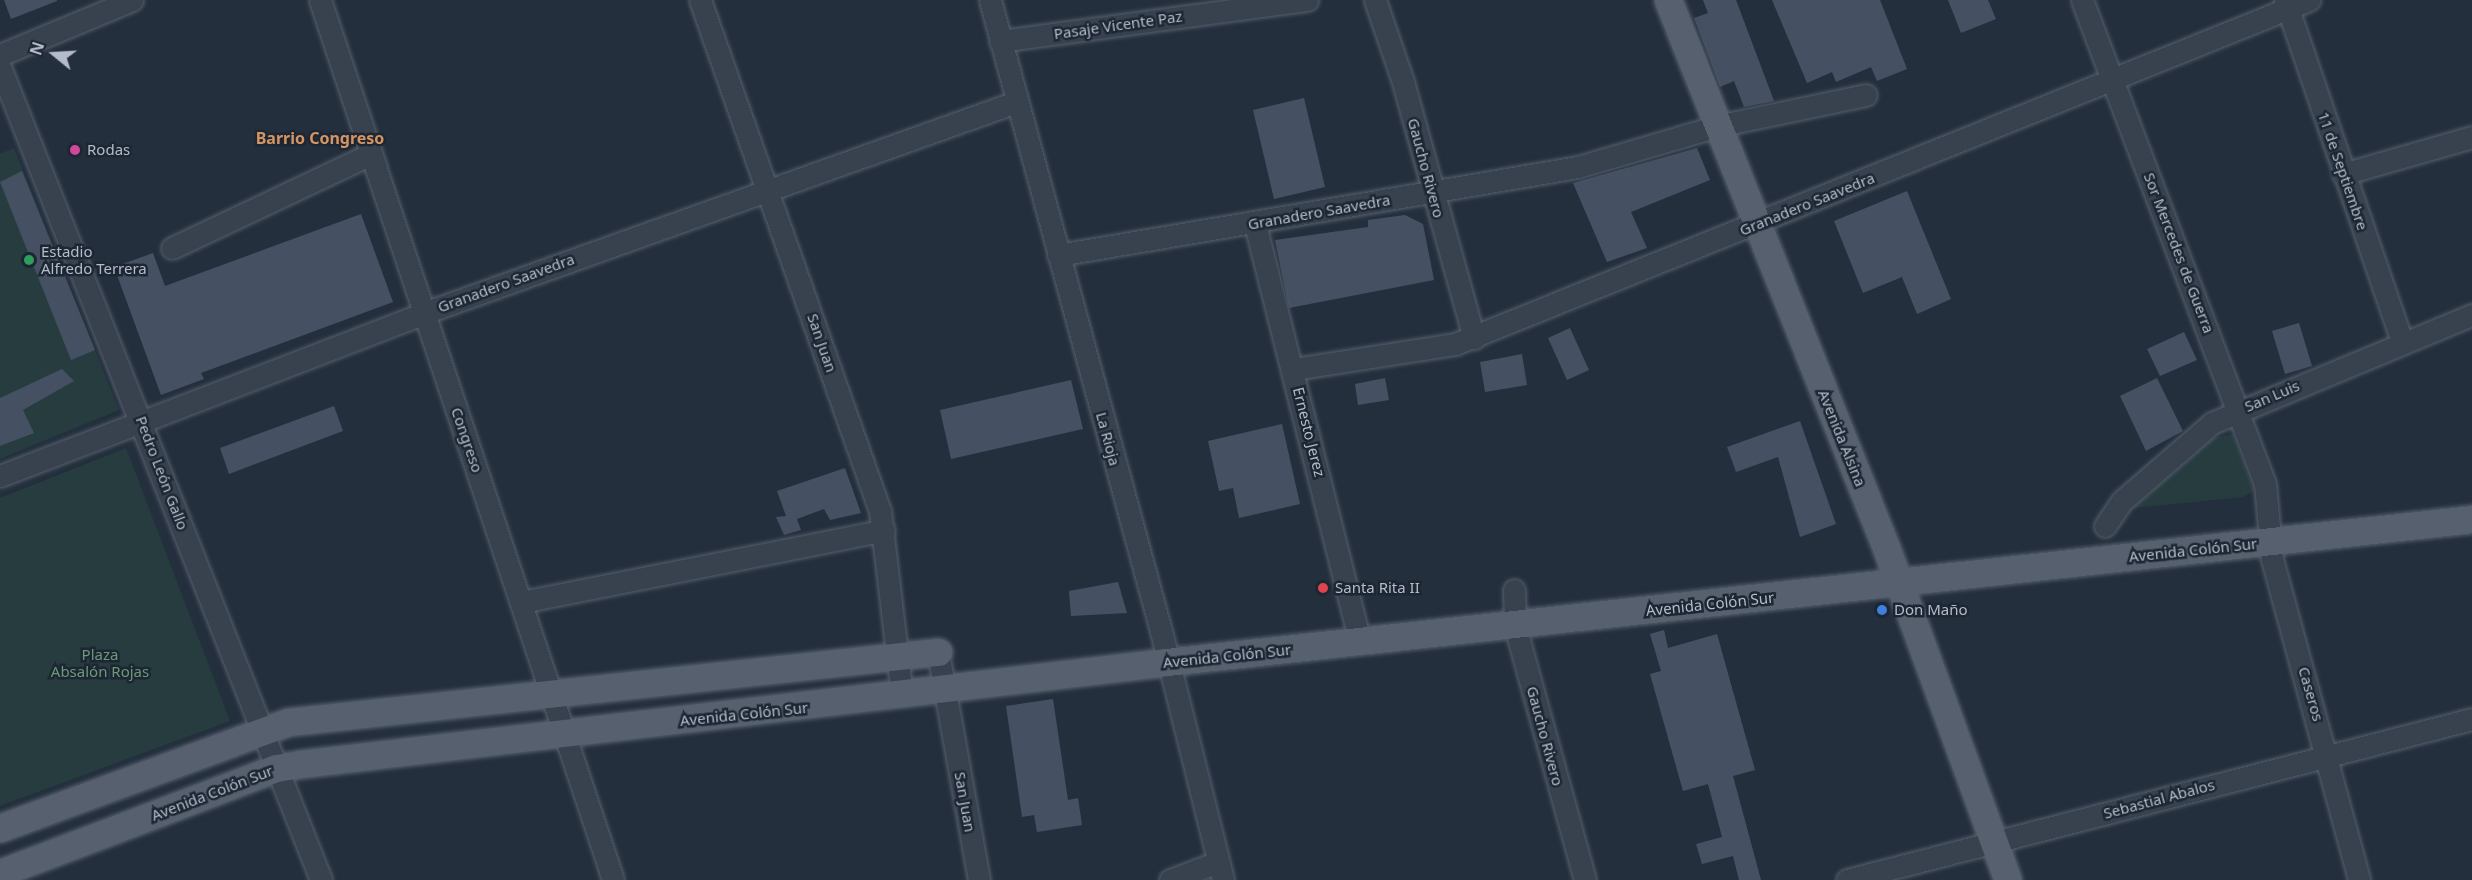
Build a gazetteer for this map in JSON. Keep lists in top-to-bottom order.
{
  "streets": {
    "main road": ["Avenida Alsina", "Avenida Colón Sur"],
    "street": [
      "Pasaje Vicente Paz",
      "Gaucho Rivero",
      "11 de Septiembre",
      "Granadero Saavedra",
      "Sor Mercedes de Guerra",
      "San Juan",
      "San Luis",
      "Ernesto Jerez",
      "La Rioja",
      "Congreso",
      "Pedro León Gallo",
      "Caseros",
      "Sebastial Abalos"
    ]
  },
  "crossings": [
    ["Pasaje Vicente Paz", "La Rioja"],
    ["Gaucho Rivero", "Granadero Saavedra"],
    ["Gaucho Rivero", "Avenida Colón Sur"],
    ["11 de Septiembre", "Granadero Saavedra"],
    ["11 de Septiembre", "San Luis"],
    ["Granadero Saavedra", "Sor Mercedes de Guerra"],
    ["Granadero Saavedra", "San Juan"],
    ["Granadero Saavedra", "Ernesto Jerez"],
    ["Granadero Saavedra", "Avenida Alsina"],
    ["Granadero Saavedra", "La Rioja"],
    ["Granadero Saavedra", "Congreso"],
    ["Granadero Saavedra", "Pedro León Gallo"],
    ["Sor Mercedes de Guerra", "San Luis"],
    ["Sor Mercedes de Guerra", "Caseros"],
    ["San Juan", "Avenida Colón Sur"],
    ["Ernesto Jerez", "Avenida Colón Sur"],
    ["Avenida Alsina", "Avenida Colón Sur"],
    ["Avenida Alsina", "Sebastial Abalos"],
    ["La Rioja", "Avenida Colón Sur"],
    ["Congreso", "Avenida Colón Sur"],
    ["Pedro León Gallo", "Avenida Colón Sur"],
    ["Avenida Colón Sur", "Caseros"],
    ["Caseros", "Sebastial Abalos"]
  ],
  "districts": ["Barrio Congreso"],
  "parks": ["Plaza Absalón Rojas"],
  "places": [
    "Rodas",
    "Estadio Alfredo Terrera",
    "Santa Rita II",
    "Don Maño"
  ],
  "north": "left"
}
